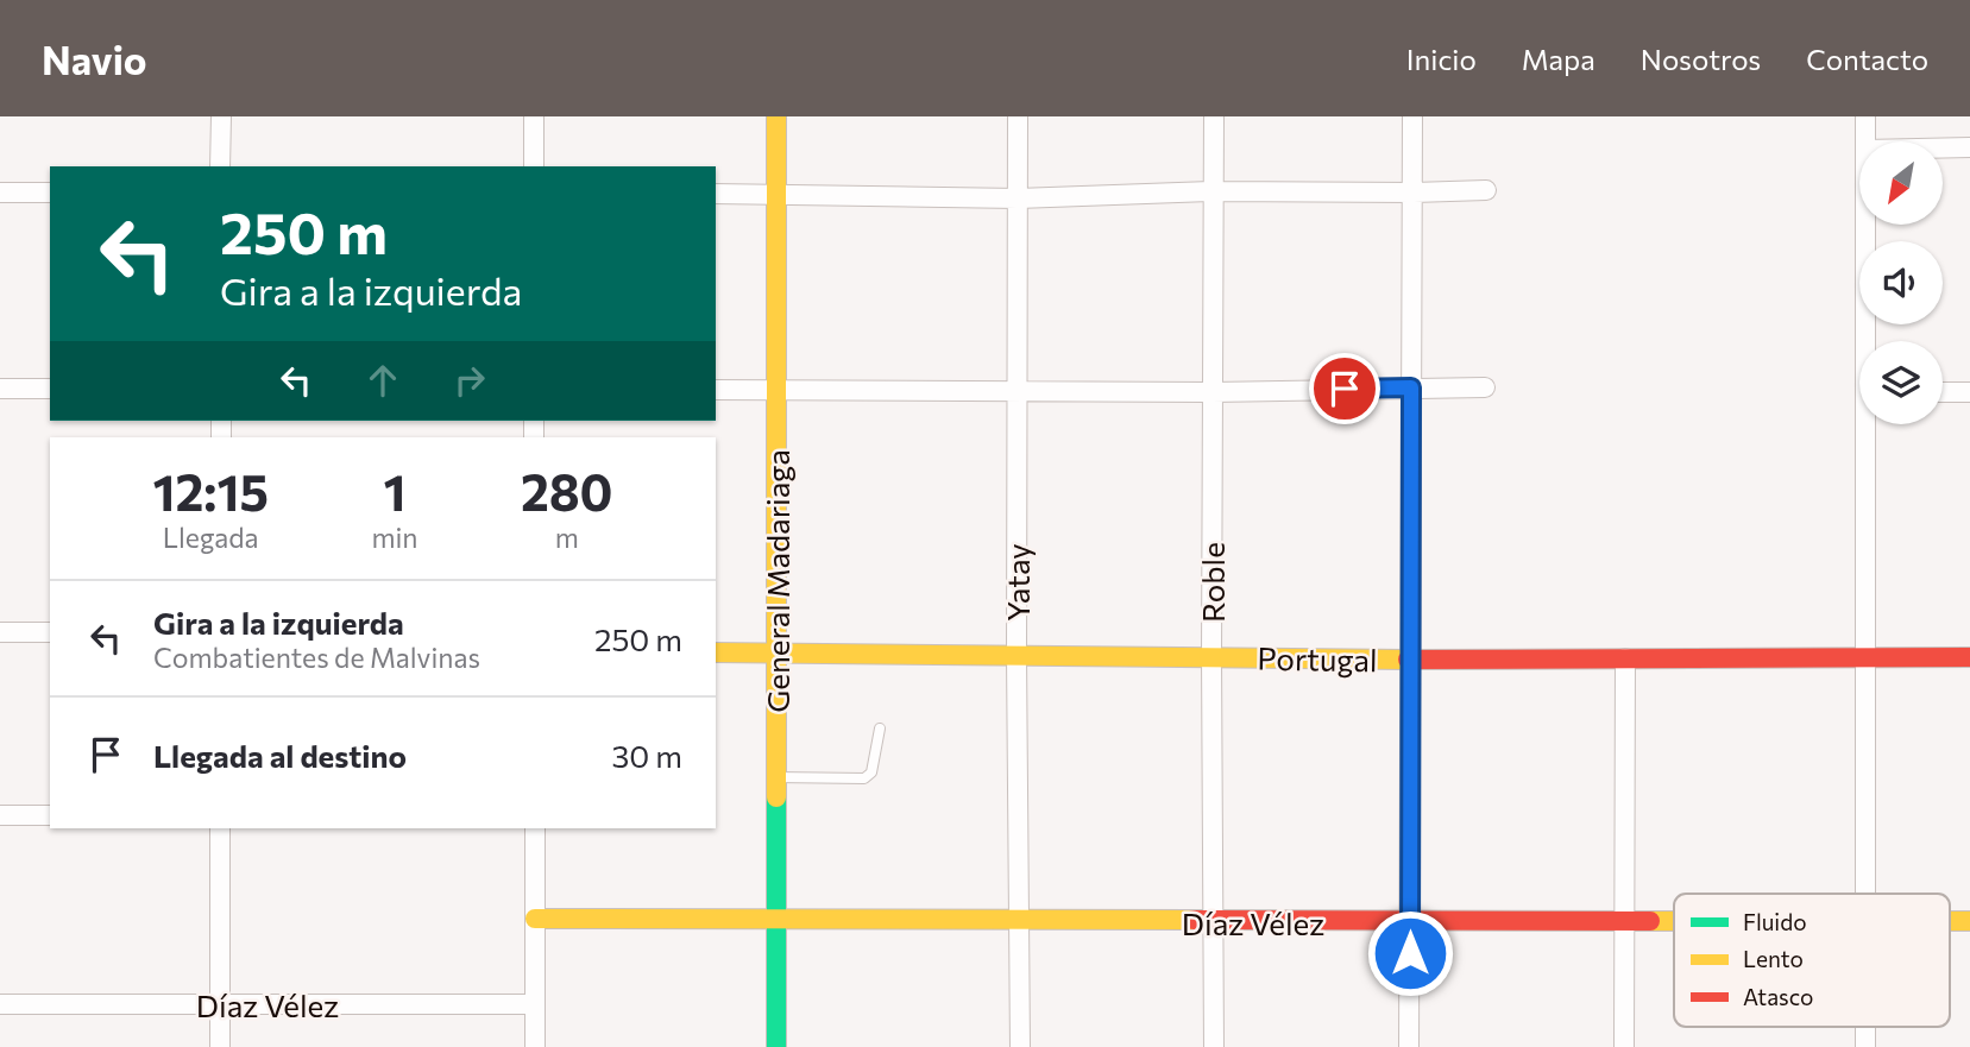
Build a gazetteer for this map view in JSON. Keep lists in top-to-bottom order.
{
  "streets": {
    "street": [
      "General Madariaga",
      "Yatay",
      "Roble",
      "Portugal",
      "Díaz Vélez"
    ]
  },
  "crossings": [
    ["General Madariaga", "Portugal"],
    ["General Madariaga", "Díaz Vélez"],
    ["Yatay", "Portugal"],
    ["Yatay", "Díaz Vélez"],
    ["Roble", "Portugal"],
    ["Roble", "Díaz Vélez"]
  ],
  "legend": ["Fluido", "Lento", "Atasco"],
  "north": "bottom left",
  "page": {
    "header": "Navio",
    "nav": [
      "Inicio",
      "Mapa",
      "Nosotros",
      "Contacto"
    ],
    "turn": ["250 m", "Gira a la izquierda"],
    "eta": [
      "12:15",
      "Llegada",
      "1",
      "min",
      "280",
      "m"
    ],
    "list": [
      {
        "name": "Gira a la izquierda",
        "note": "Combatientes de Malvinas",
        "value": "250 m"
      },
      {
        "name": "Llegada al destino",
        "value": "30 m"
      }
    ]
  }
}
